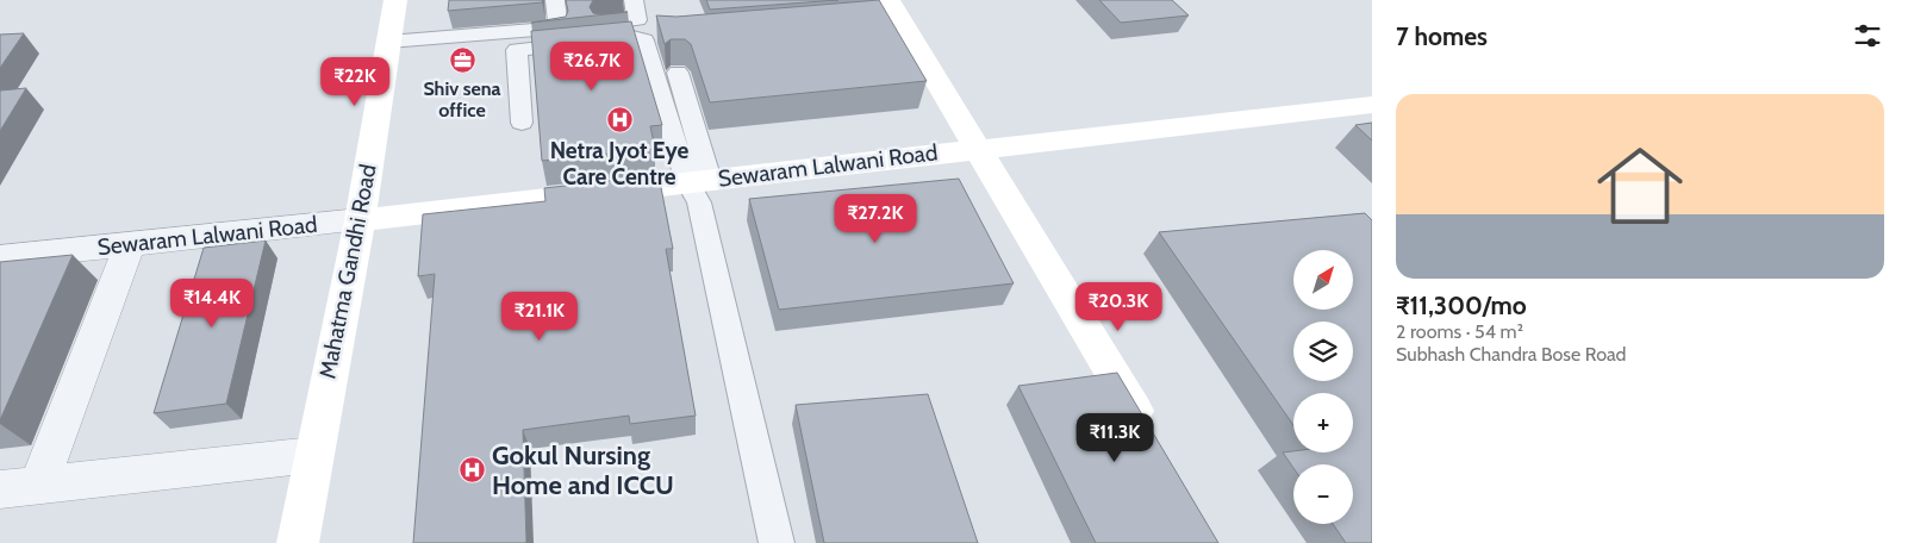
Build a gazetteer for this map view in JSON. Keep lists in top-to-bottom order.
{
  "streets": {
    "main road": ["Sewaram Lalwani Road", "Mahatma Gandhi Road"]
  },
  "crossings": [
    ["Sewaram Lalwani Road", "Mahatma Gandhi Road"]
  ],
  "places": {
    "office": ["Shiv sena office"],
    "hospital": ["Netra Jyot Eye Care Centre", "Gokul Nursing Home and ICCU"]
  },
  "north": "top right",
  "page": {
    "heading": "7 homes",
    "price": [
      "₹26.7K",
      "₹22K",
      "₹27.2K",
      "₹14.4K",
      "₹20.3K",
      "₹21.1K",
      "₹11.3K"
    ],
    "list": [
      {
        "name": "₹11,300/mo",
        "note": "2 rooms · 54 m² · Subhash Chandra Bose Road"
      }
    ],
    "map_buttons": ["+", "−"]
  }
}
